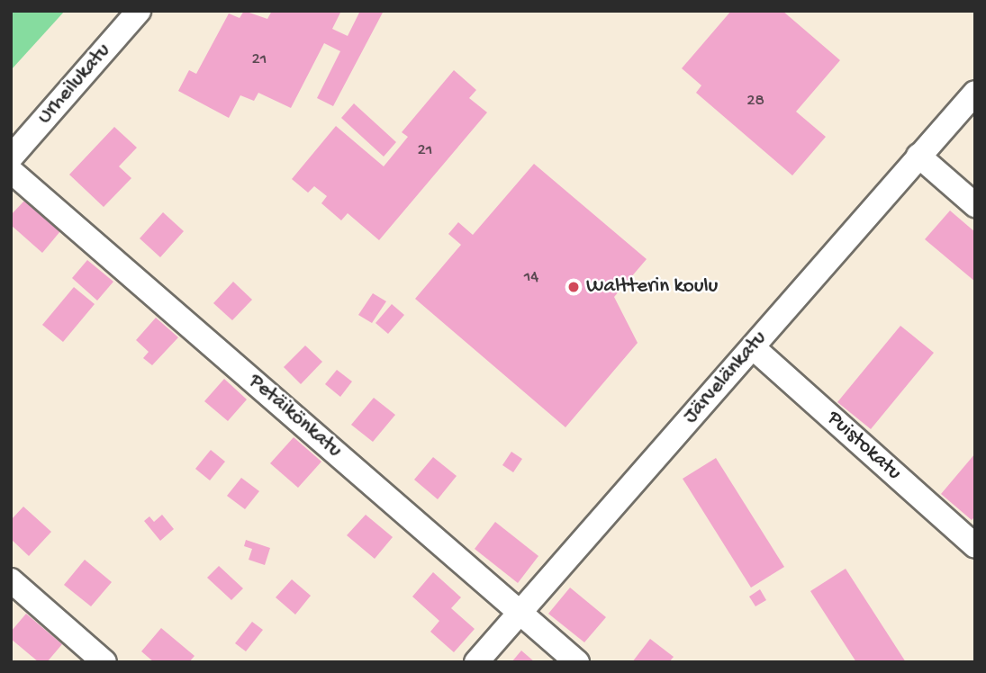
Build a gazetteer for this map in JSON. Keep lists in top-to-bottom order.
{
  "streets": {
    "street": [
      "Urheilukatu",
      "Järvelänkatu",
      "Petäikönkatu",
      "Puistokatu"
    ]
  },
  "crossings": [
    ["Järvelänkatu", "Petäikönkatu"],
    ["Järvelänkatu", "Puistokatu"]
  ],
  "places": ["Waltterin koulu"],
  "house_numbers": [
    "21",
    "28",
    "21",
    "14"
  ]
}
